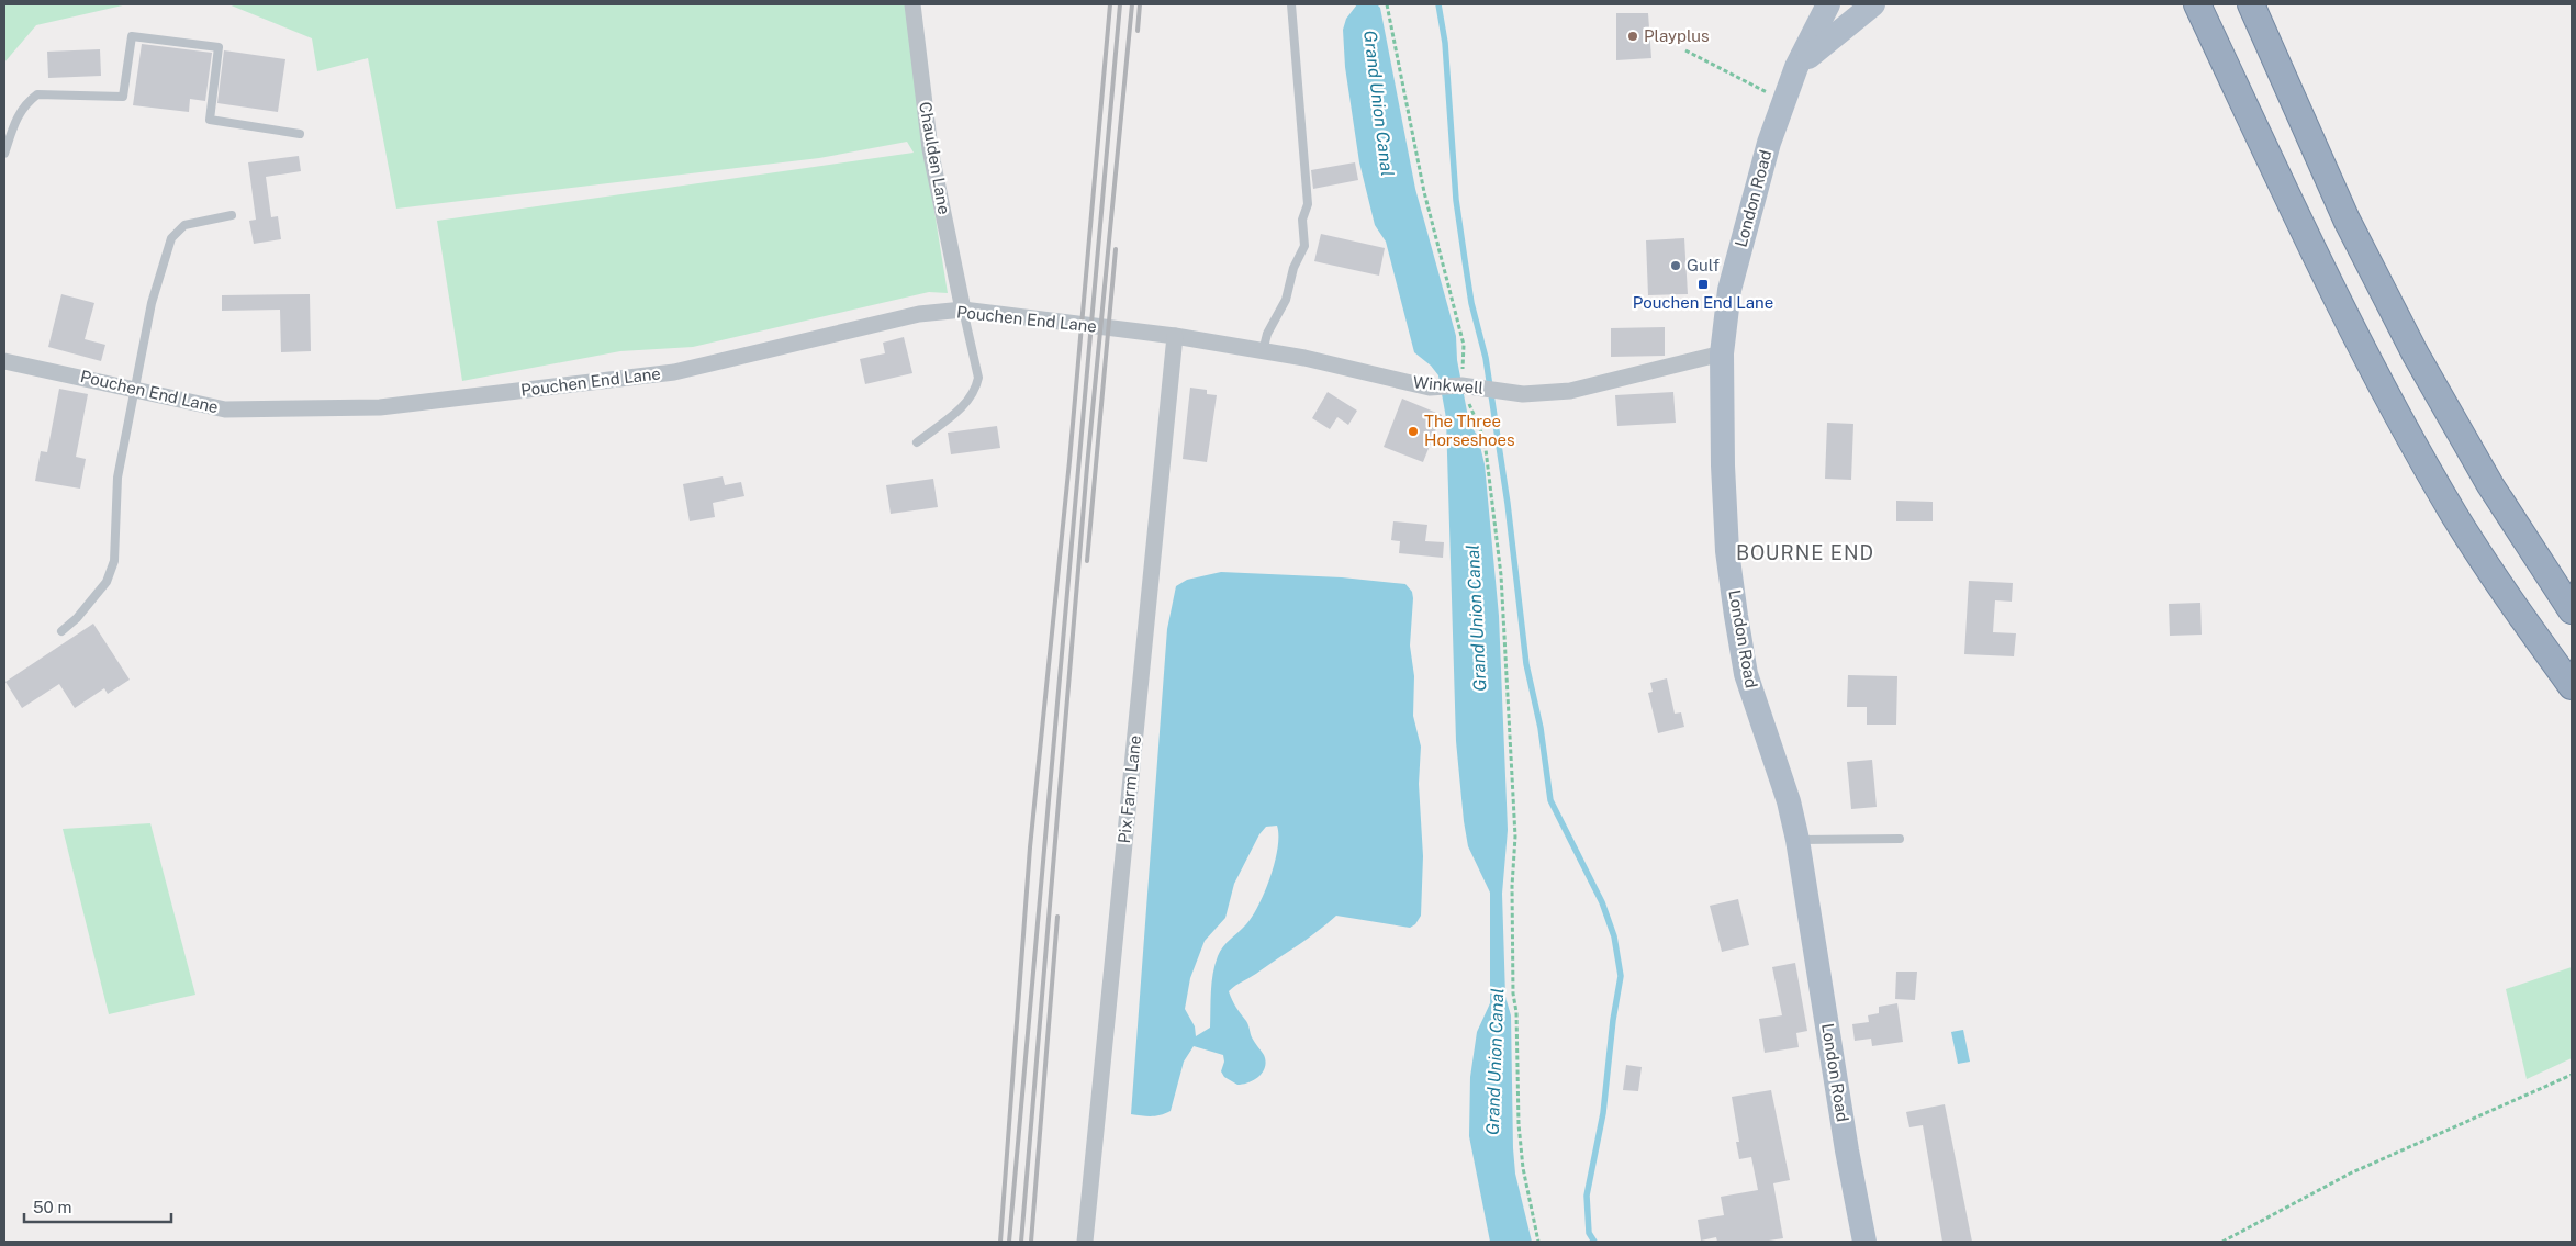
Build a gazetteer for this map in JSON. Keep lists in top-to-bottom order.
{
  "streets": {
    "main road": ["London Road"],
    "street": [
      "Chaulden Lane",
      "Pouchen End Lane",
      "Winkwell",
      "Pix Farm Lane"
    ]
  },
  "crossings": [
    ["Chaulden Lane", "Pouchen End Lane"],
    ["London Road", "Winkwell"],
    ["Pouchen End Lane", "Winkwell"],
    ["Pouchen End Lane", "Pix Farm Lane"],
    ["Winkwell", "Pix Farm Lane"]
  ],
  "districts": ["BOURNE END"],
  "water": ["Grand Union Canal"],
  "places": {
    "other": ["Playplus", "Gulf", "The Three Horseshoes"],
    "transit": ["Pouchen End Lane"]
  },
  "scale_bar": "50 m"
}
